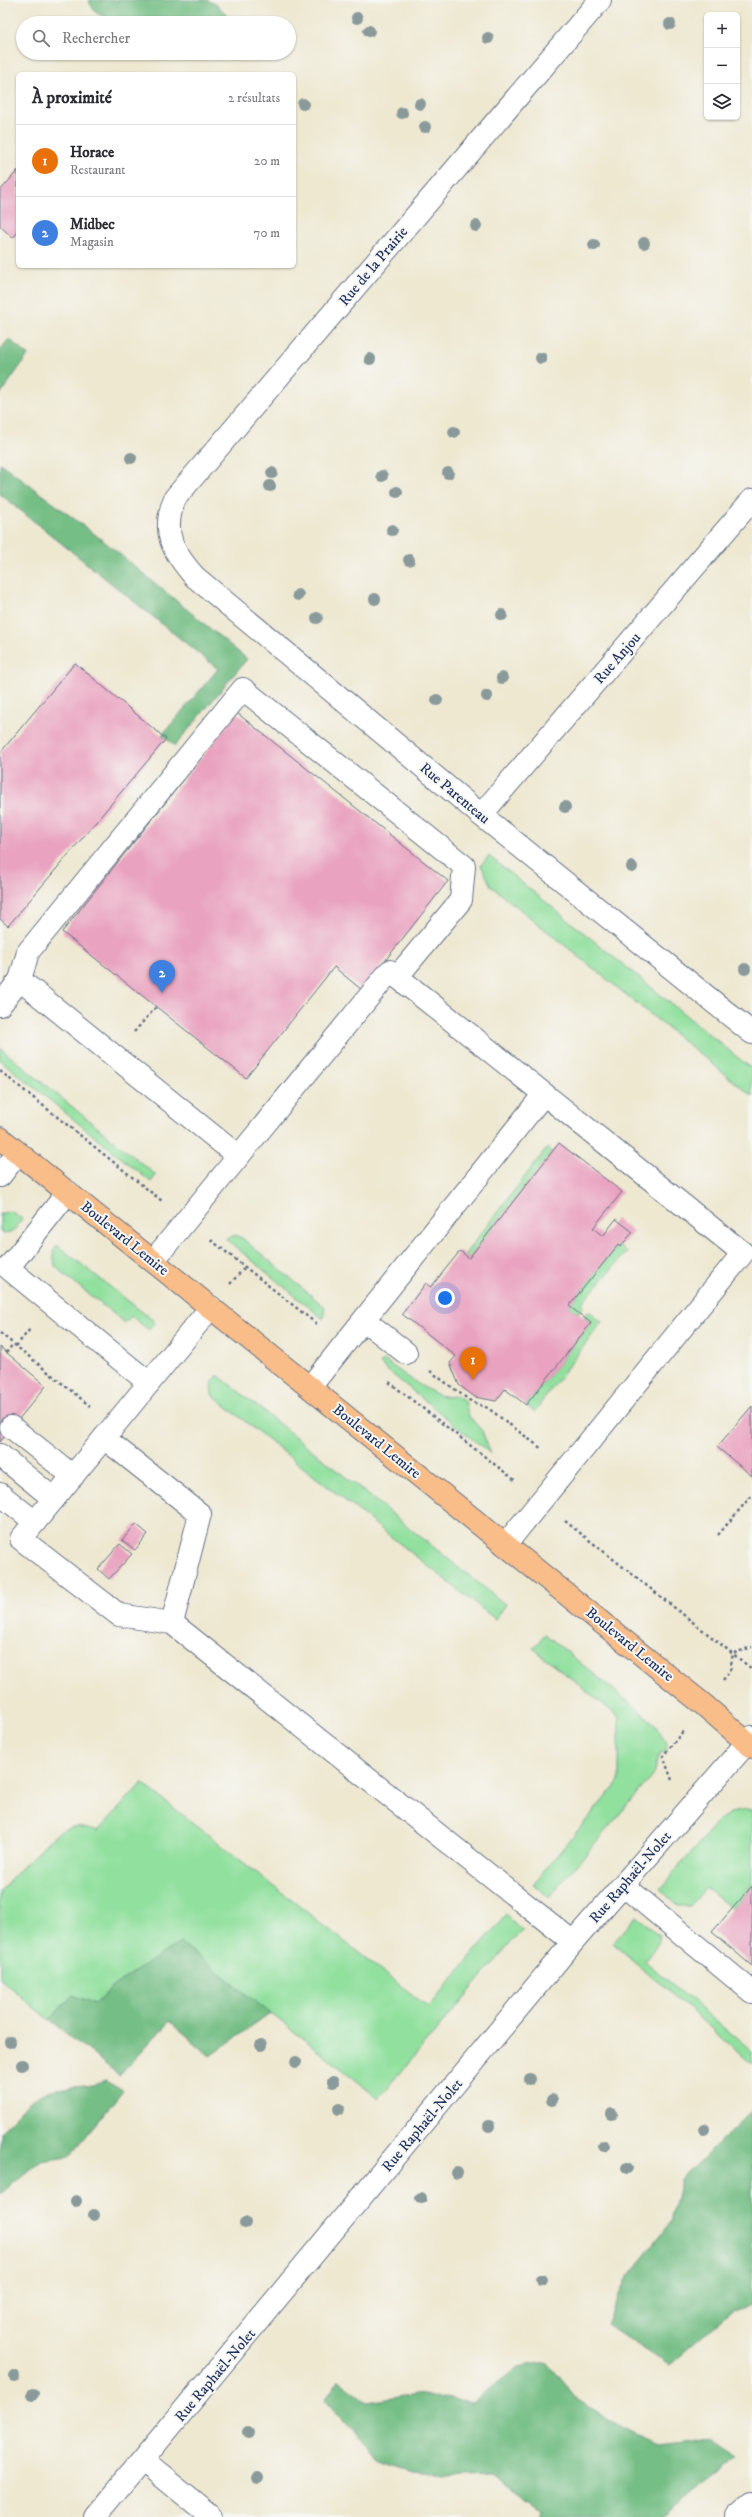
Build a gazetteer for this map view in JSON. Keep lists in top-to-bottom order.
{
  "streets": {
    "main road": ["Boulevard Lemire"],
    "street": [
      "Rue de la Prairie",
      "Rue Anjou",
      "Rue Parenteau",
      "Rue Raphaël-Nolet"
    ]
  },
  "crossings": [
    ["Rue de la Prairie", "Rue Parenteau"],
    ["Rue Anjou", "Rue Parenteau"],
    ["Boulevard Lemire", "Rue Raphaël-Nolet"]
  ],
  "page": {
    "map_buttons": ["+", "−"],
    "search": "Rechercher",
    "heading": ["À proximité", "2 résultats"],
    "list": [
      {
        "mark": "1",
        "name": "Horace",
        "note": "Restaurant",
        "value": "20 m"
      },
      {
        "mark": "2",
        "name": "Midbec",
        "note": "Magasin",
        "value": "70 m"
      }
    ],
    "pins": ["2", "1"]
  }
}
